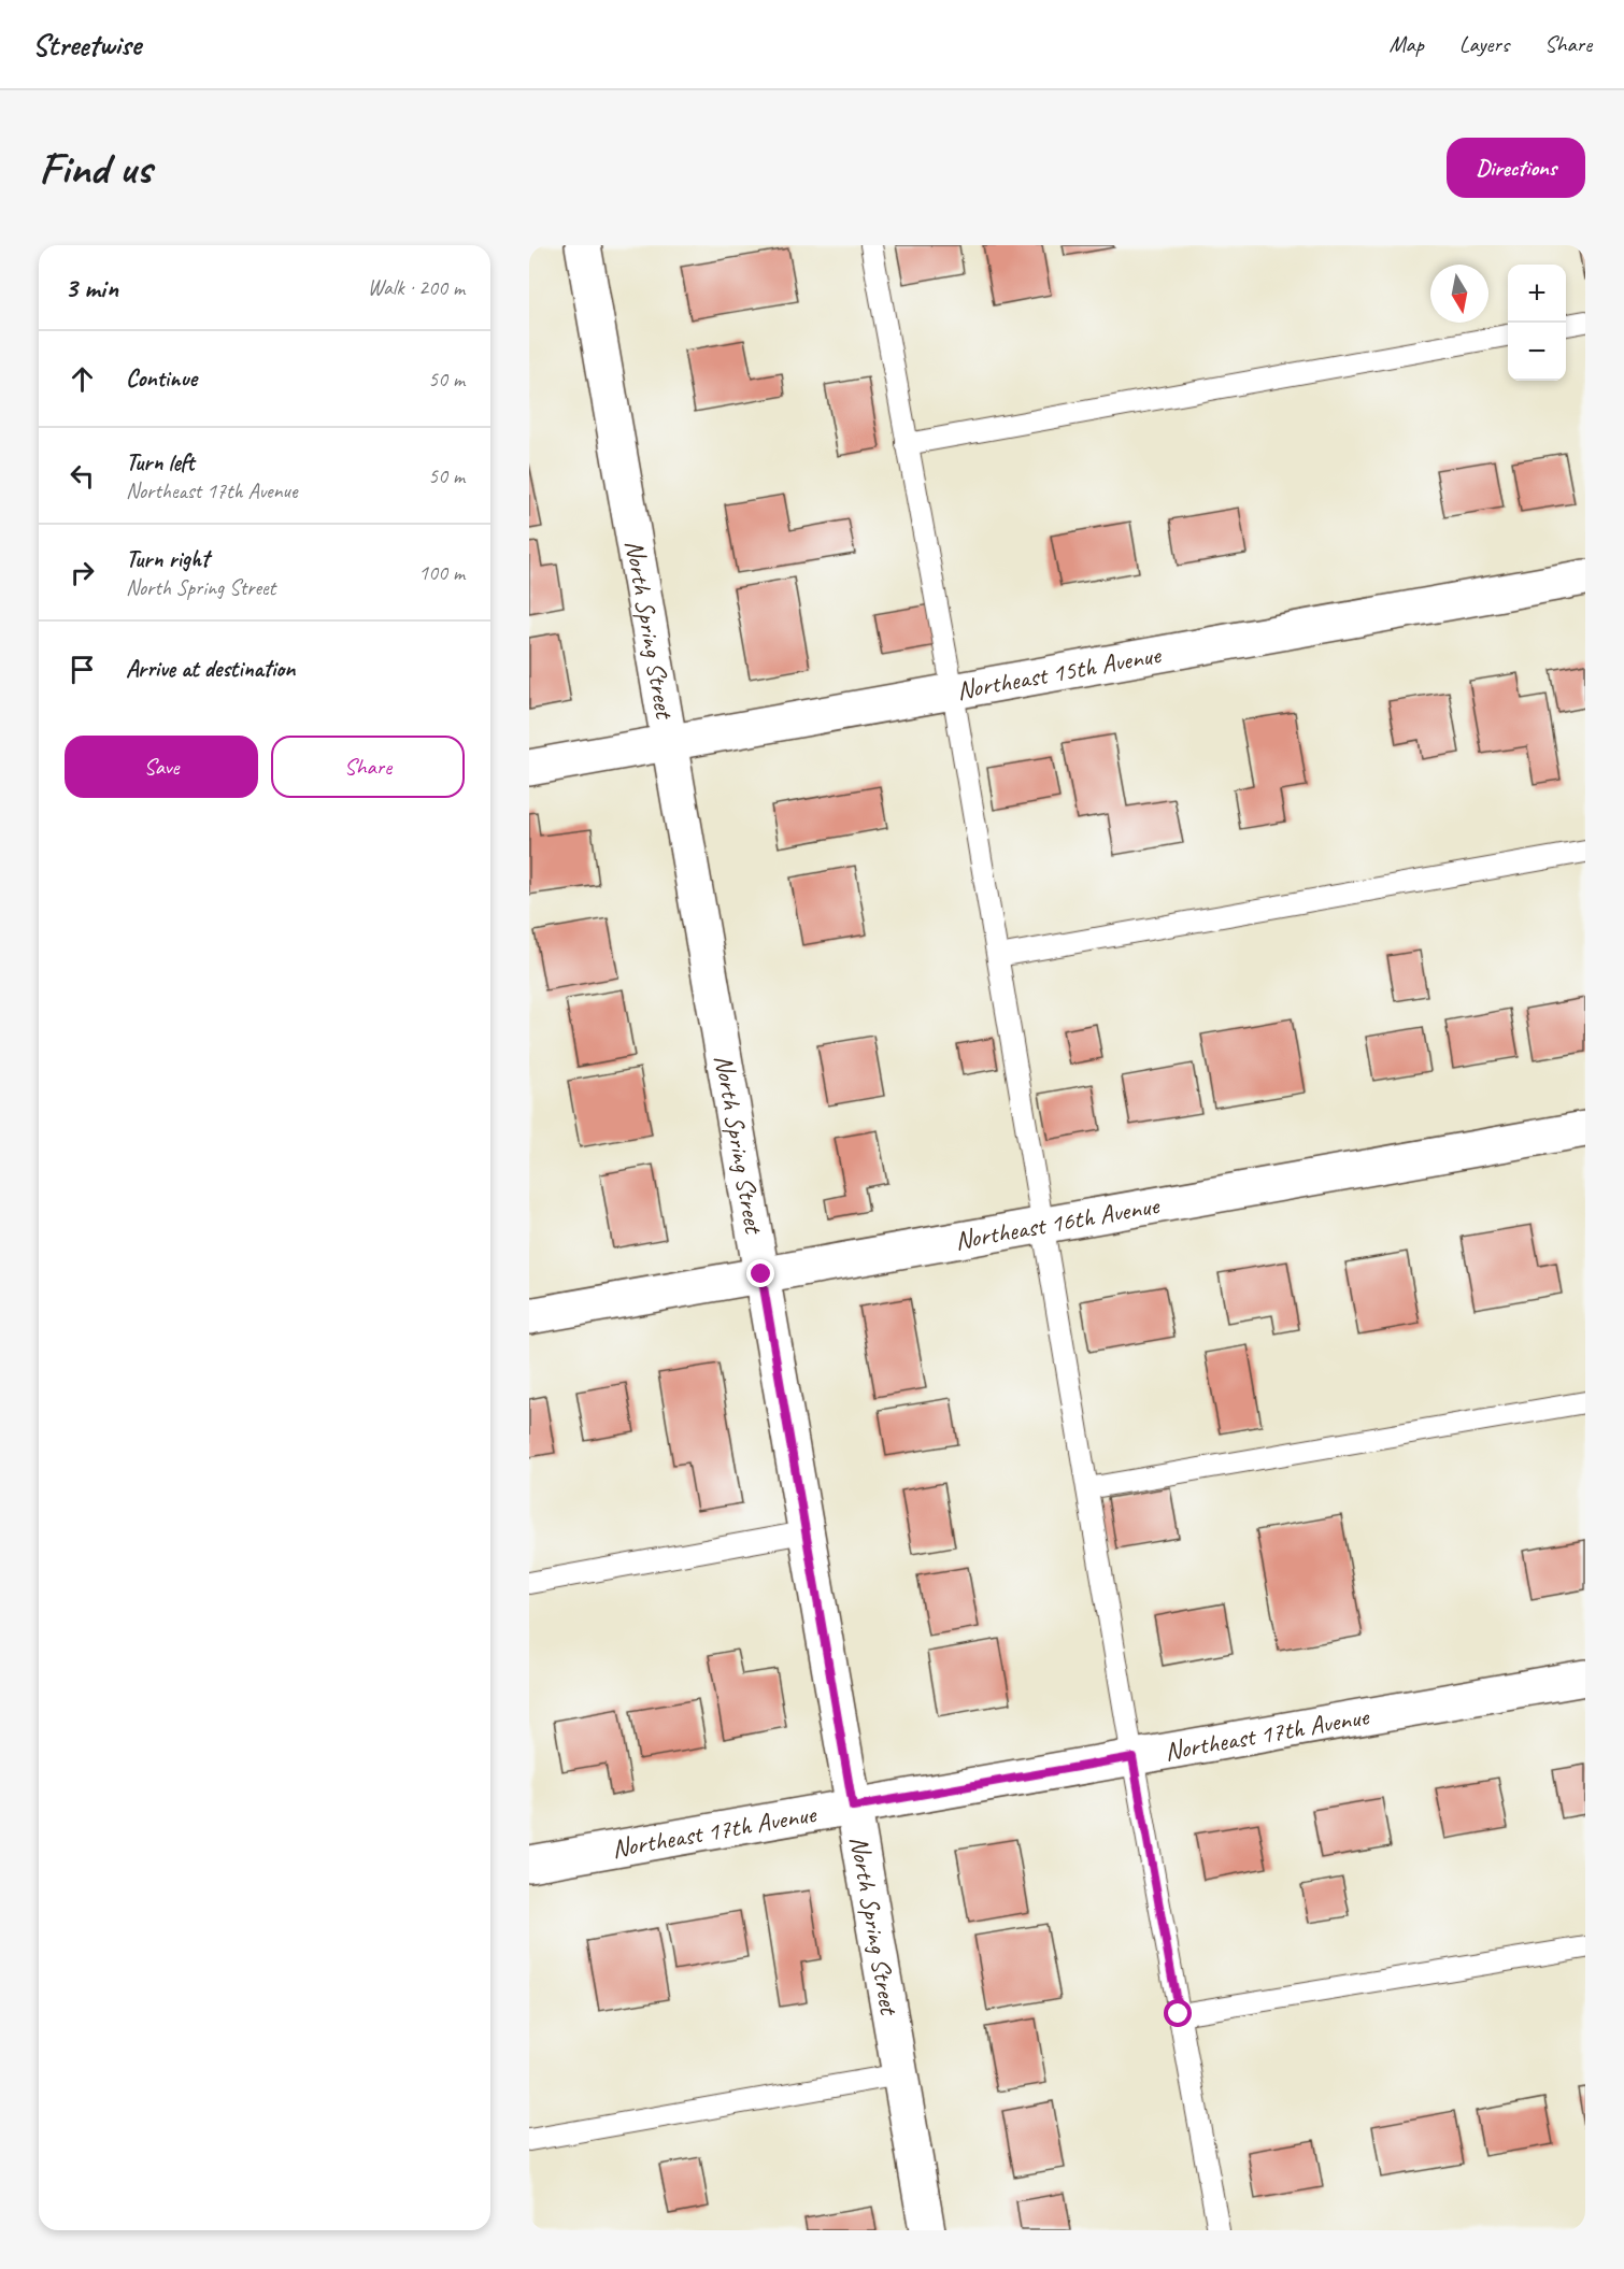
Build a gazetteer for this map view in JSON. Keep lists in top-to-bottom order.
{
  "streets": {
    "street": [
      "North Spring Street",
      "Northeast 15th Avenue",
      "Northeast 16th Avenue",
      "Northeast 17th Avenue"
    ]
  },
  "crossings": [
    ["North Spring Street", "Northeast 15th Avenue"],
    ["North Spring Street", "Northeast 16th Avenue"],
    ["North Spring Street", "Northeast 17th Avenue"]
  ],
  "north": "bottom",
  "page": {
    "header": "Streetwise",
    "nav": ["Map", "Layers", "Share"],
    "buttons": [
      "Directions",
      ["Save", "Share"]
    ],
    "title": "Find us",
    "heading": ["3 min", "Walk · 200 m"],
    "map_buttons": ["+", "−"],
    "list": [
      ["Continue", "50 m"],
      ["Turn left", "Northeast 17th Avenue", "50 m"],
      ["Turn right", "North Spring Street", "100 m"],
      "Arrive at destination"
    ]
  }
}
